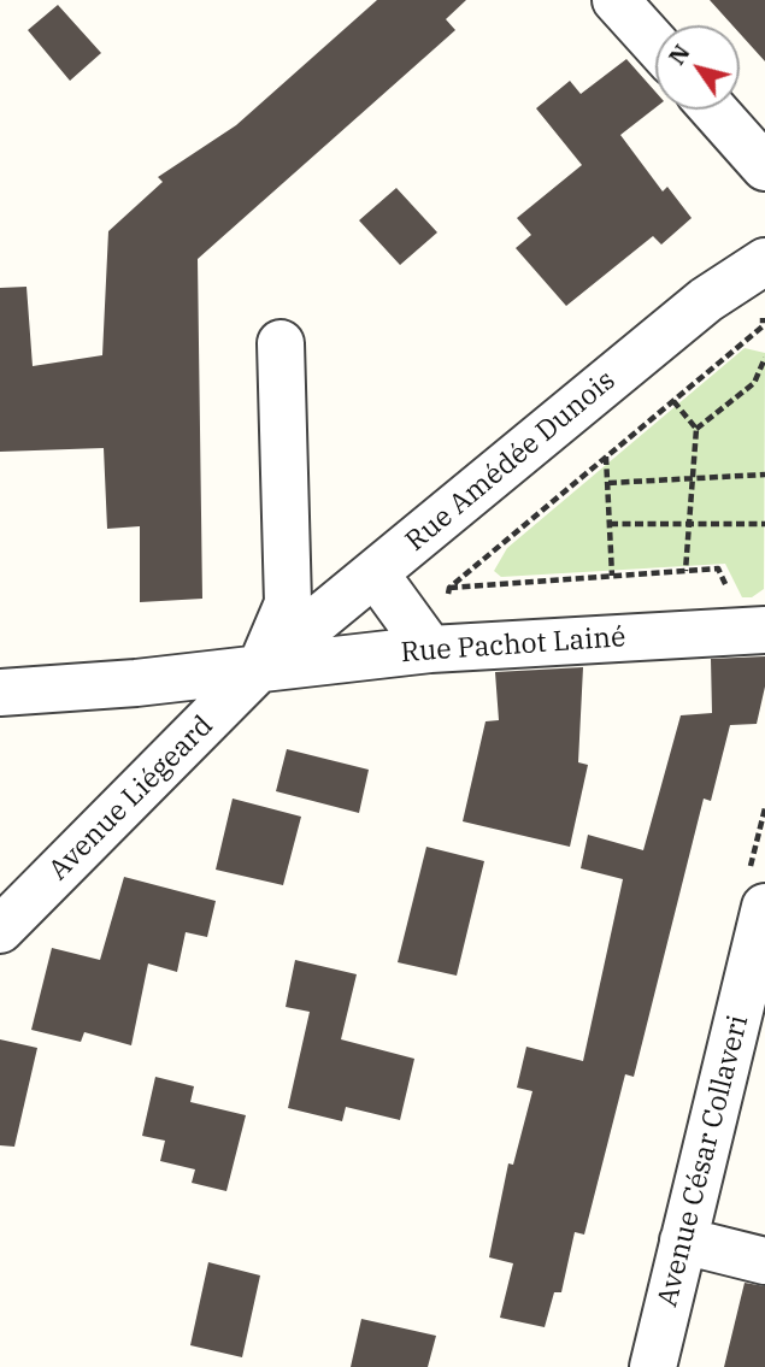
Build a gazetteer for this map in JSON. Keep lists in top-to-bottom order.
{
  "streets": {
    "street": [
      "Rue Amédée Dunois",
      "Rue Pachot Lainé",
      "Avenue Liégeard",
      "Avenue César Collaveri"
    ]
  },
  "crossings": [
    ["Rue Amédée Dunois", "Rue Pachot Lainé"],
    ["Rue Amédée Dunois", "Avenue Liégeard"],
    ["Rue Pachot Lainé", "Avenue Liégeard"]
  ],
  "north": "top left"
}
